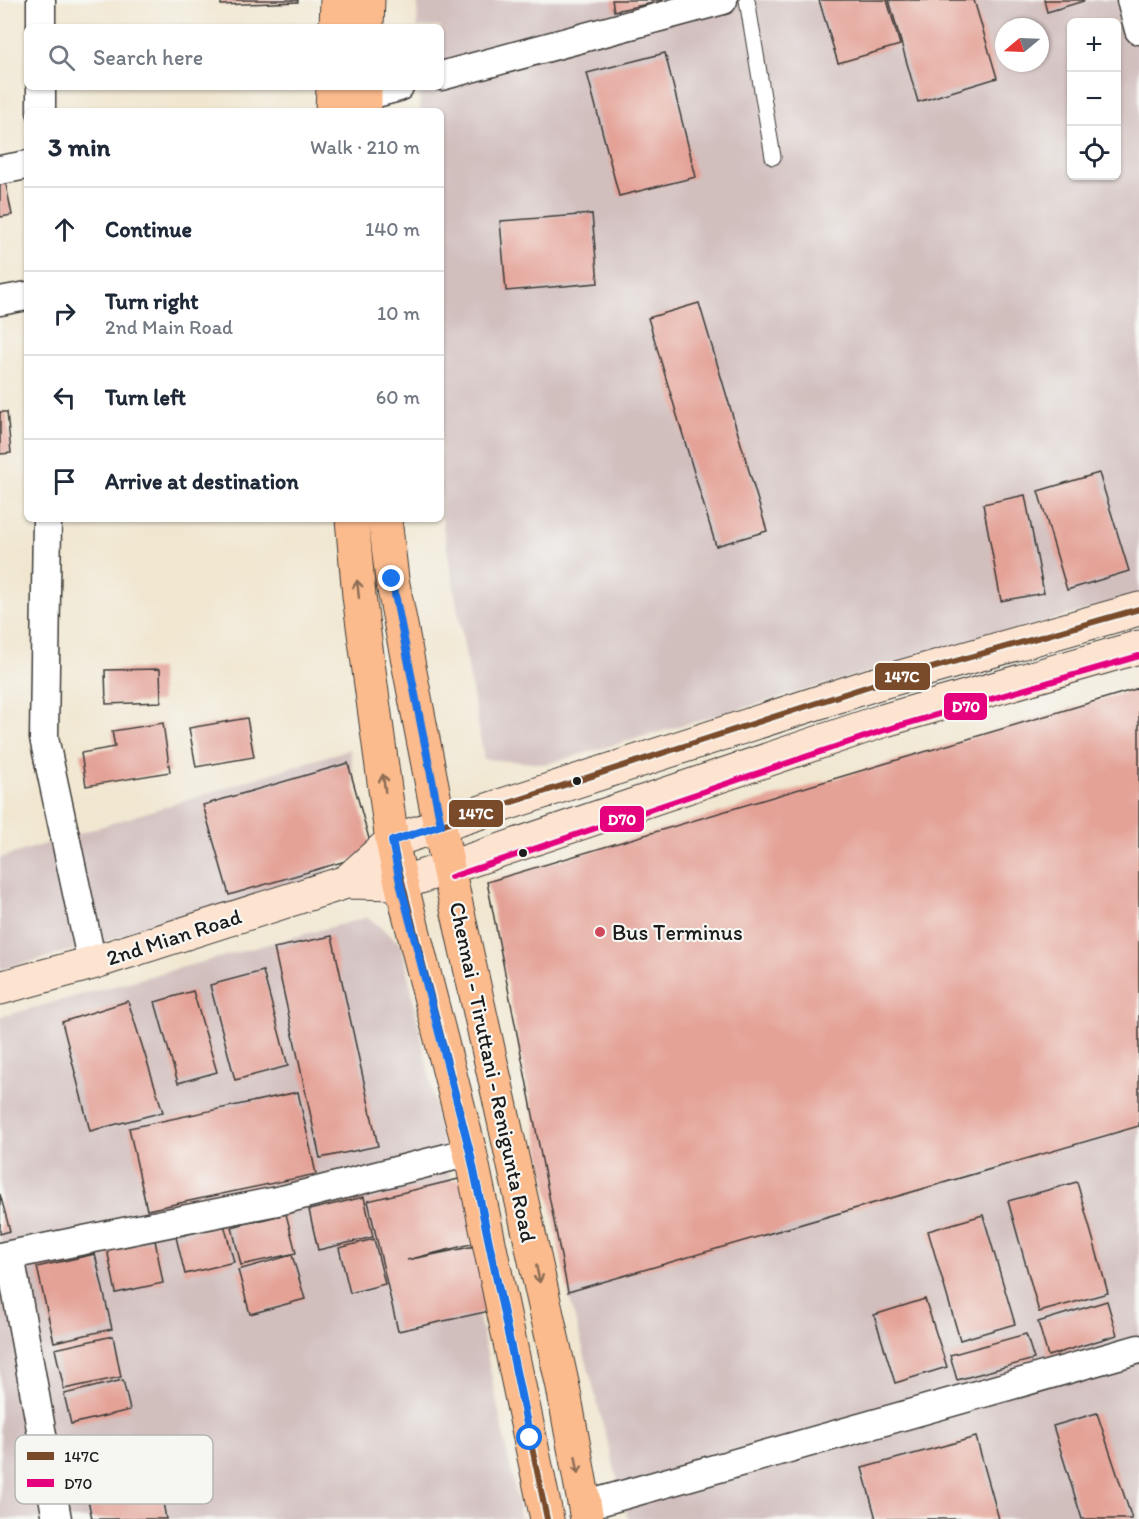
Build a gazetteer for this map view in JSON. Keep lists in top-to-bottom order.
{
  "streets": {
    "main road": ["2nd Mian Road", "Chennai - Tiruttani - Renigunta Road"]
  },
  "places": ["Bus Terminus"],
  "lines": ["transit line 147C", "transit line D70"],
  "legend": ["147C", "D70"],
  "north": "left",
  "page": {
    "map_buttons": ["+", "−"],
    "search": "Search here",
    "heading": ["3 min", "Walk · 210 m"],
    "list": [
      ["Continue", "140 m"],
      ["Turn right", "2nd Main Road", "10 m"],
      ["Turn left", "60 m"],
      "Arrive at destination"
    ]
  }
}
